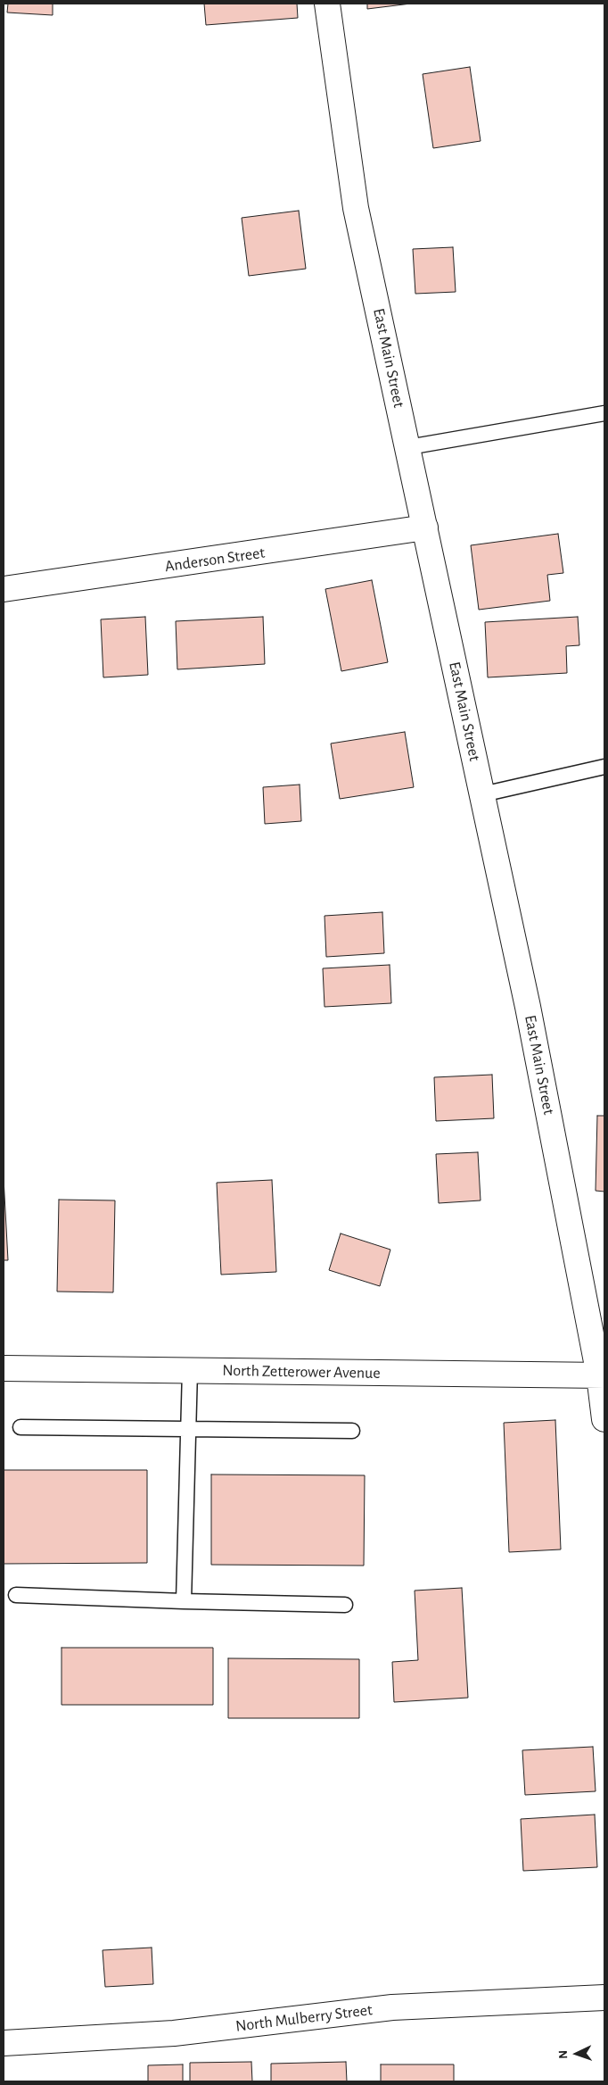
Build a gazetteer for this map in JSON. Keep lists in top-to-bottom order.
{
  "streets": {
    "street": [
      "East Main Street",
      "Anderson Street",
      "North Zetterower Avenue",
      "North Mulberry Street"
    ]
  },
  "crossings": [
    ["East Main Street", "Anderson Street"],
    ["East Main Street", "North Zetterower Avenue"]
  ],
  "north": "left"
}
